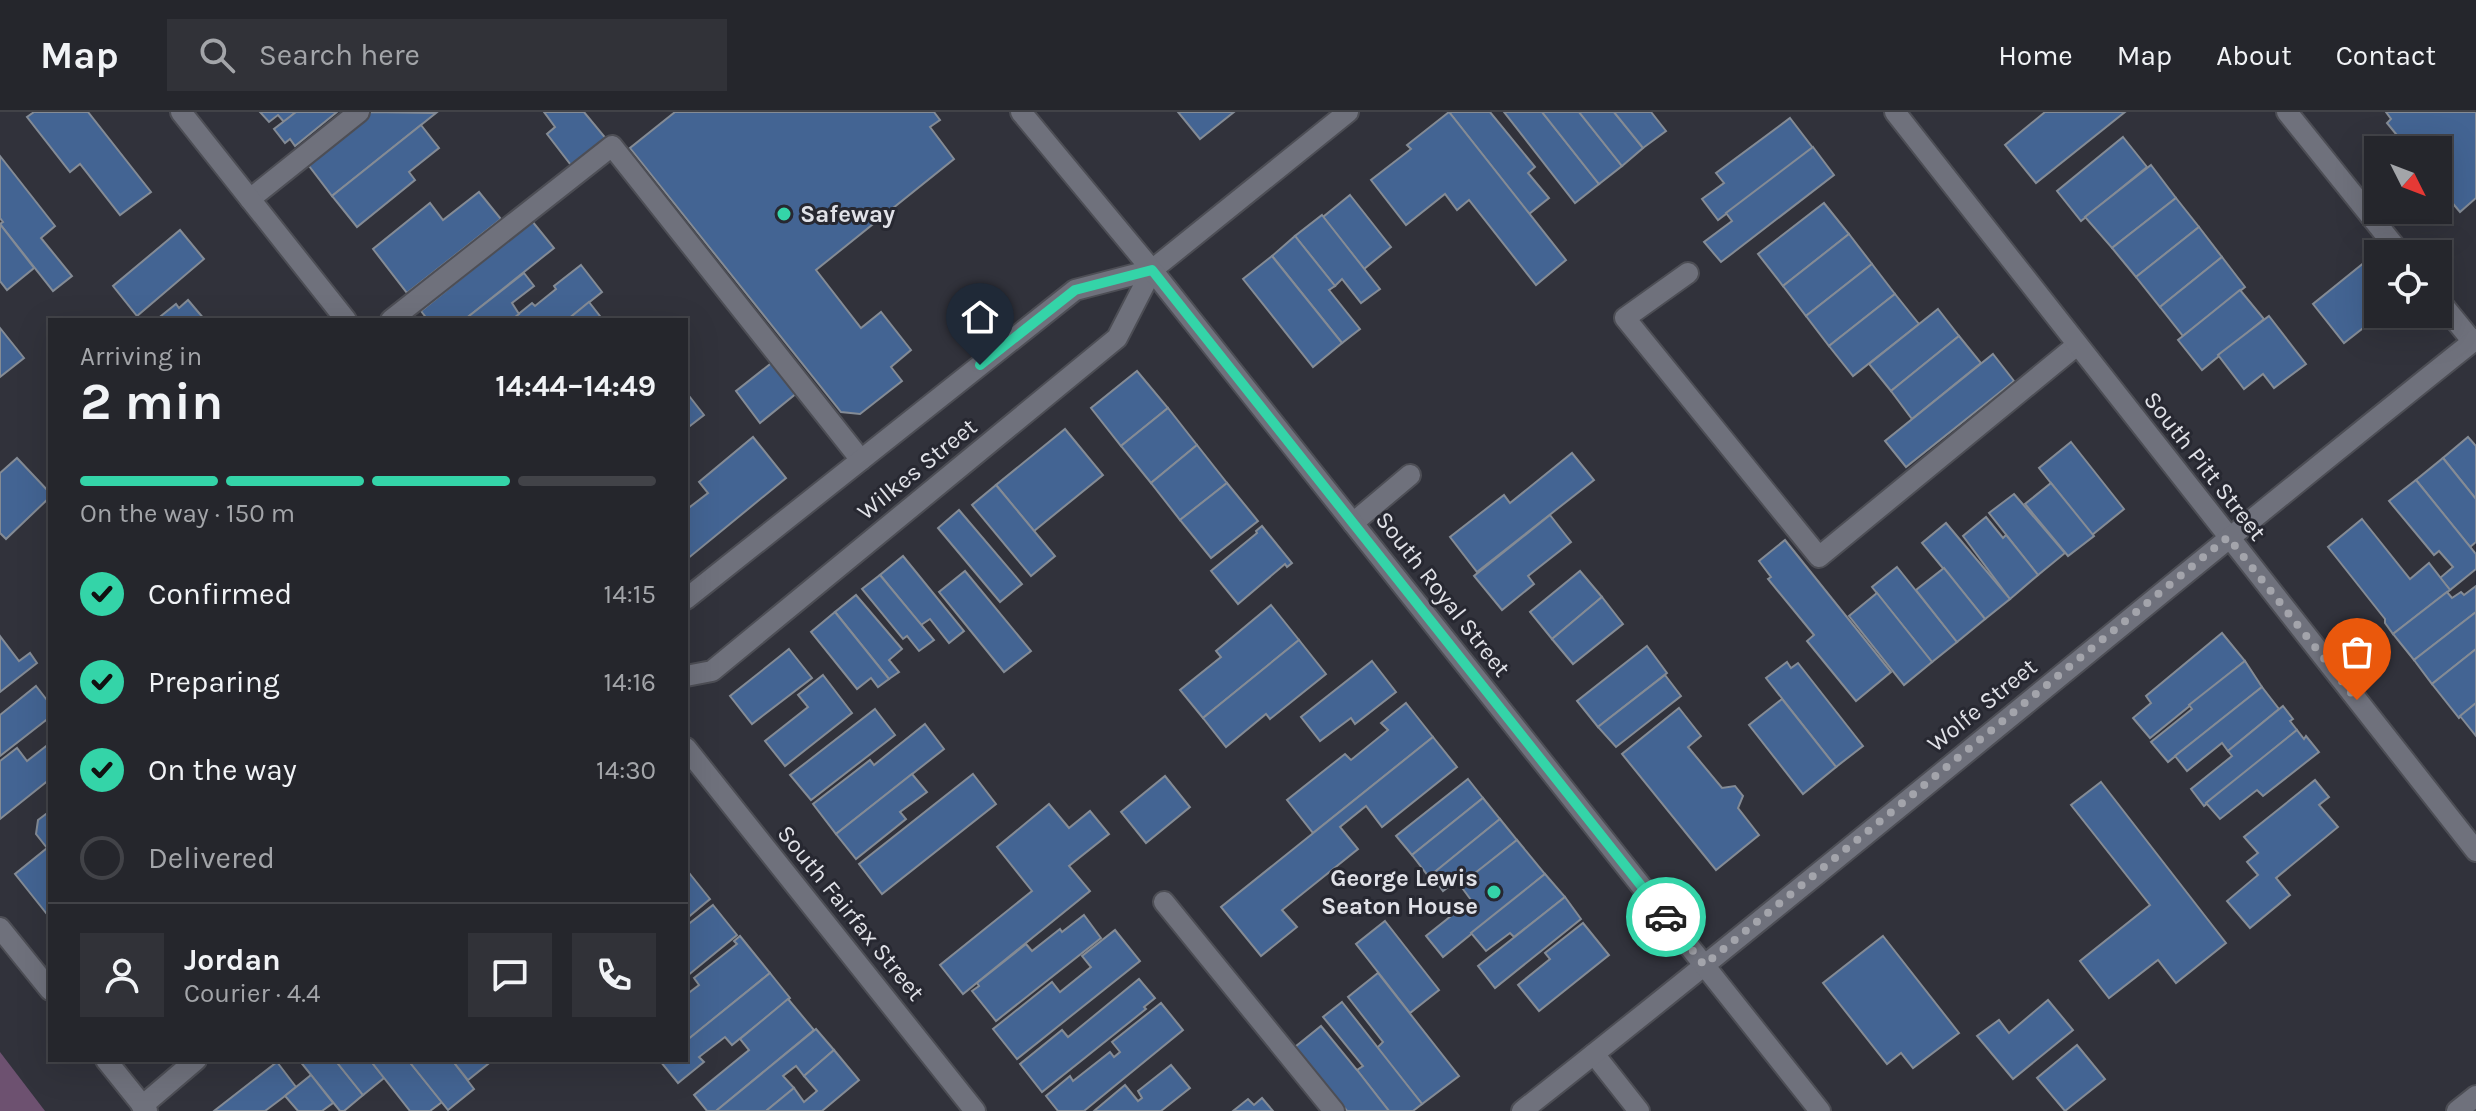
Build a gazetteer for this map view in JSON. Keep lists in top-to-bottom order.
{
  "streets": {
    "street": [
      "South Pitt Street",
      "Wilkes Street",
      "South Royal Street",
      "Wolfe Street",
      "South Fairfax Street"
    ]
  },
  "crossings": [
    ["South Pitt Street", "Wolfe Street"],
    ["Wilkes Street", "South Royal Street"],
    ["South Royal Street", "Wolfe Street"]
  ],
  "places": ["Safeway", "George Lewis Seaton House"],
  "north": "bottom right",
  "page": {
    "header": "Map",
    "search": "Search here",
    "nav": [
      "Home",
      "Map",
      "About",
      "Contact"
    ],
    "heading": ["2 min", "Arriving in", "14:44–14:49"],
    "panel": ["Jordan", "Courier · 4.4"],
    "bar": "On the way · 150 m",
    "list": [
      ["Confirmed", "14:15"],
      ["Preparing", "14:16"],
      ["On the way", "14:30"],
      "Delivered"
    ]
  }
}
